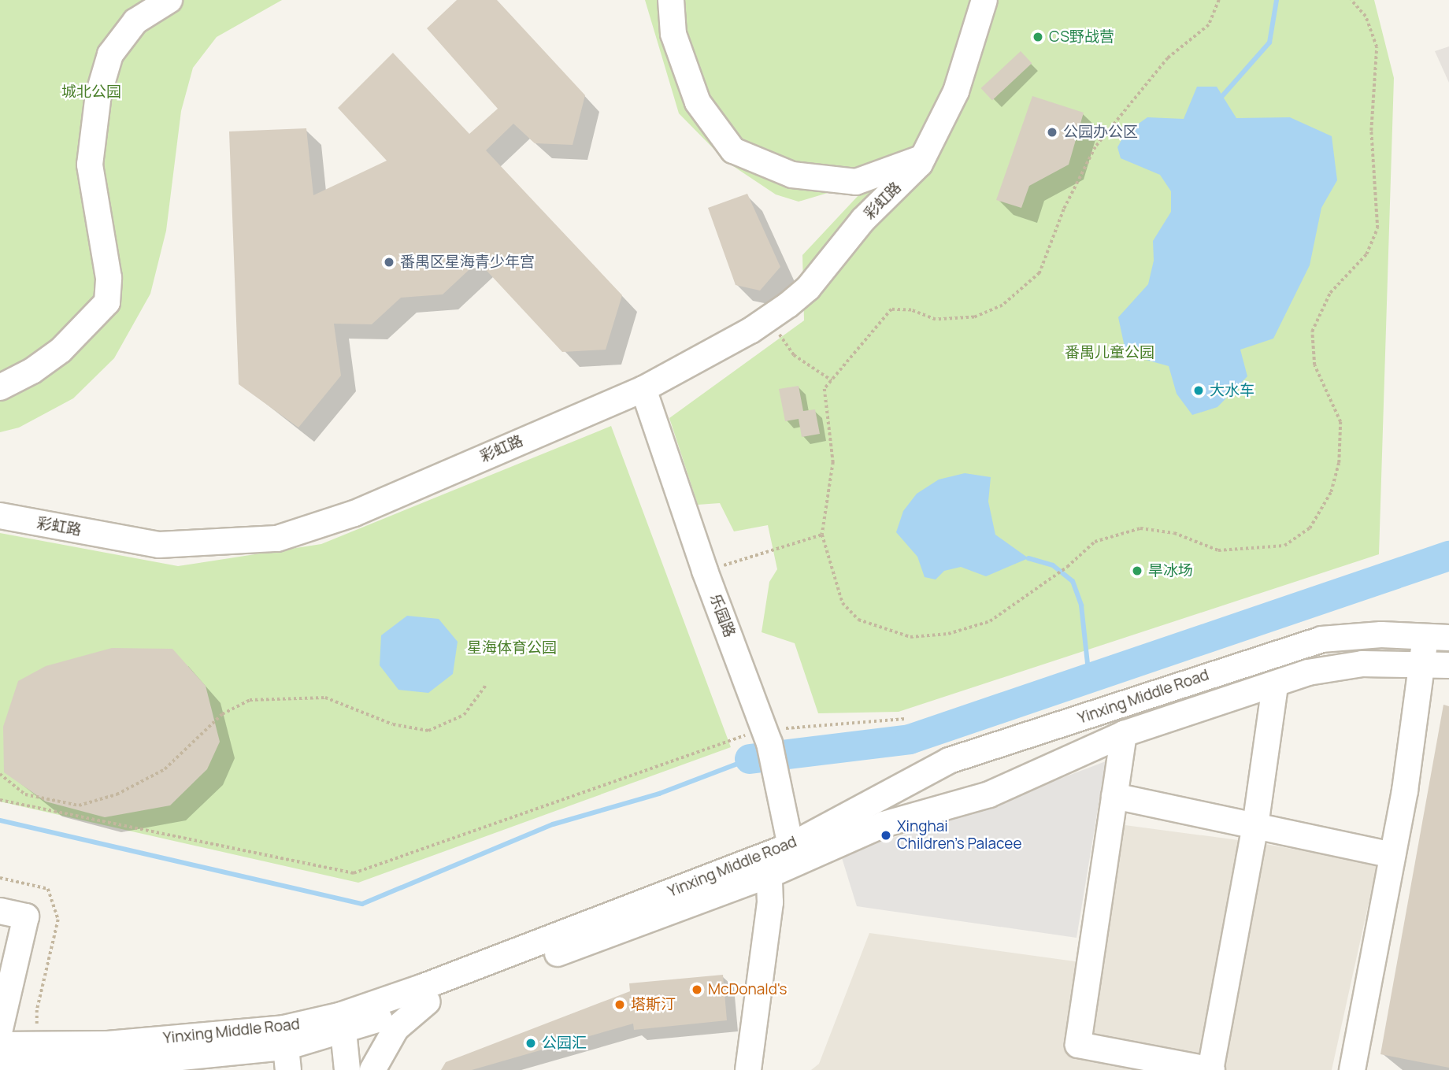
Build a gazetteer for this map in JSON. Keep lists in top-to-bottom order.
{
  "streets": {
    "street": ["彩虹路", "乐园路", "Yinxing Middle Road"]
  },
  "crossings": [
    ["彩虹路", "乐园路"],
    ["乐园路", "Yinxing Middle Road"]
  ],
  "parks": ["城北公园", "番禺儿童公园", "星海体育公园"],
  "places": [
    "CS野战营",
    "公园办公区",
    "番禺区星海青少年宫",
    "大水车",
    "旱冰场",
    "Xinghai Children's Palacee",
    "McDonald's",
    "塔斯汀",
    "公园汇"
  ]
}
